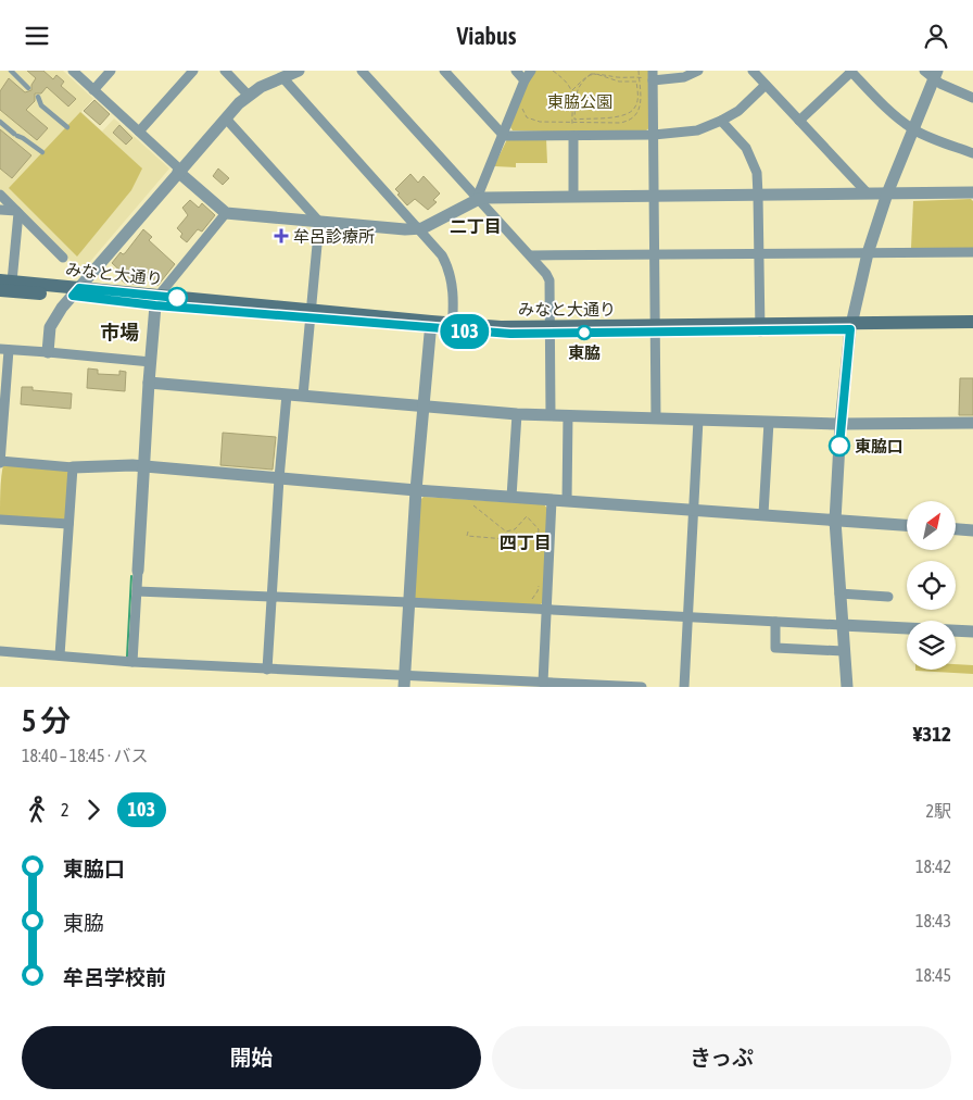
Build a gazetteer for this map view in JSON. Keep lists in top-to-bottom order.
{
  "streets": {
    "main road": ["みなと大通り"]
  },
  "districts": ["二丁目", "市場", "四丁目"],
  "parks": ["東脇公園"],
  "places": {
    "health": ["牟呂診療所"],
    "other": ["東脇", "東脇口"]
  },
  "lines": ["bus line 103"],
  "north": "top right",
  "page": {
    "header": "Viabus",
    "on_map": "103",
    "heading": ["5 分", "18:40 – 18:45 · バス", "¥312"],
    "legs": ["2", "103", "2駅"],
    "list": [
      {
        "name": "東脇口",
        "value": "18:42"
      },
      {
        "name": "東脇",
        "value": "18:43"
      },
      {
        "name": "牟呂学校前",
        "value": "18:45"
      }
    ],
    "buttons": ["開始", "きっぷ"]
  }
}
